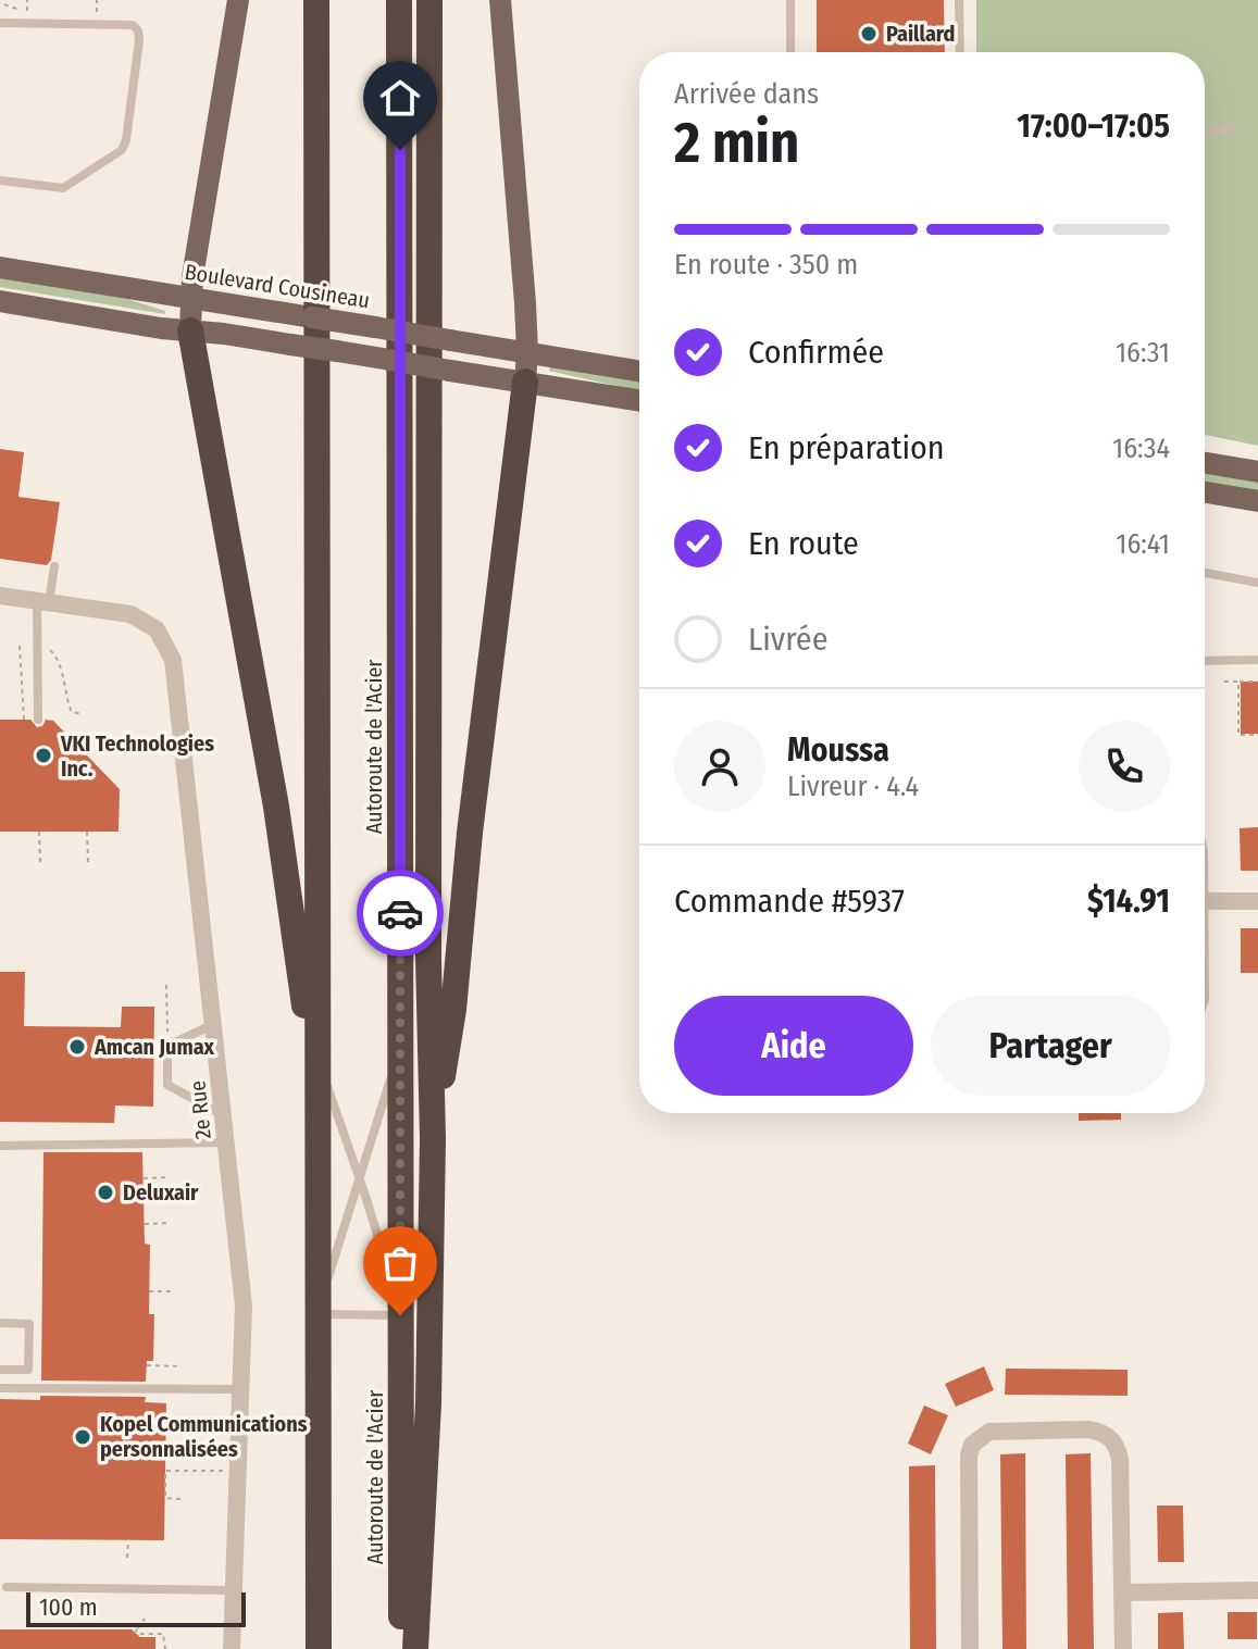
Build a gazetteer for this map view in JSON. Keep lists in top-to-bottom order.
{
  "streets": {
    "highway": ["Autoroute de l'Acier"],
    "main road": ["Boulevard Cousineau"],
    "street": ["2e Rue"]
  },
  "places": [
    "Paillard",
    "VKI Technologies Inc.",
    "Amcan Jumax",
    "Deluxair",
    "Kopel Communications personnalisées"
  ],
  "scale_bar": "100 m",
  "page": {
    "heading": ["2 min", "Arrivée dans", "17:00–17:05"],
    "panel": [
      "Moussa",
      "Livreur · 4.4",
      "Commande #5937",
      "$14.91"
    ],
    "bar": "En route · 350 m",
    "list": [
      ["Confirmée", "16:31"],
      ["En préparation", "16:34"],
      ["En route", "16:41"],
      "Livrée"
    ],
    "buttons": ["Aide", "Partager"],
    "scale": "100 m"
  }
}
